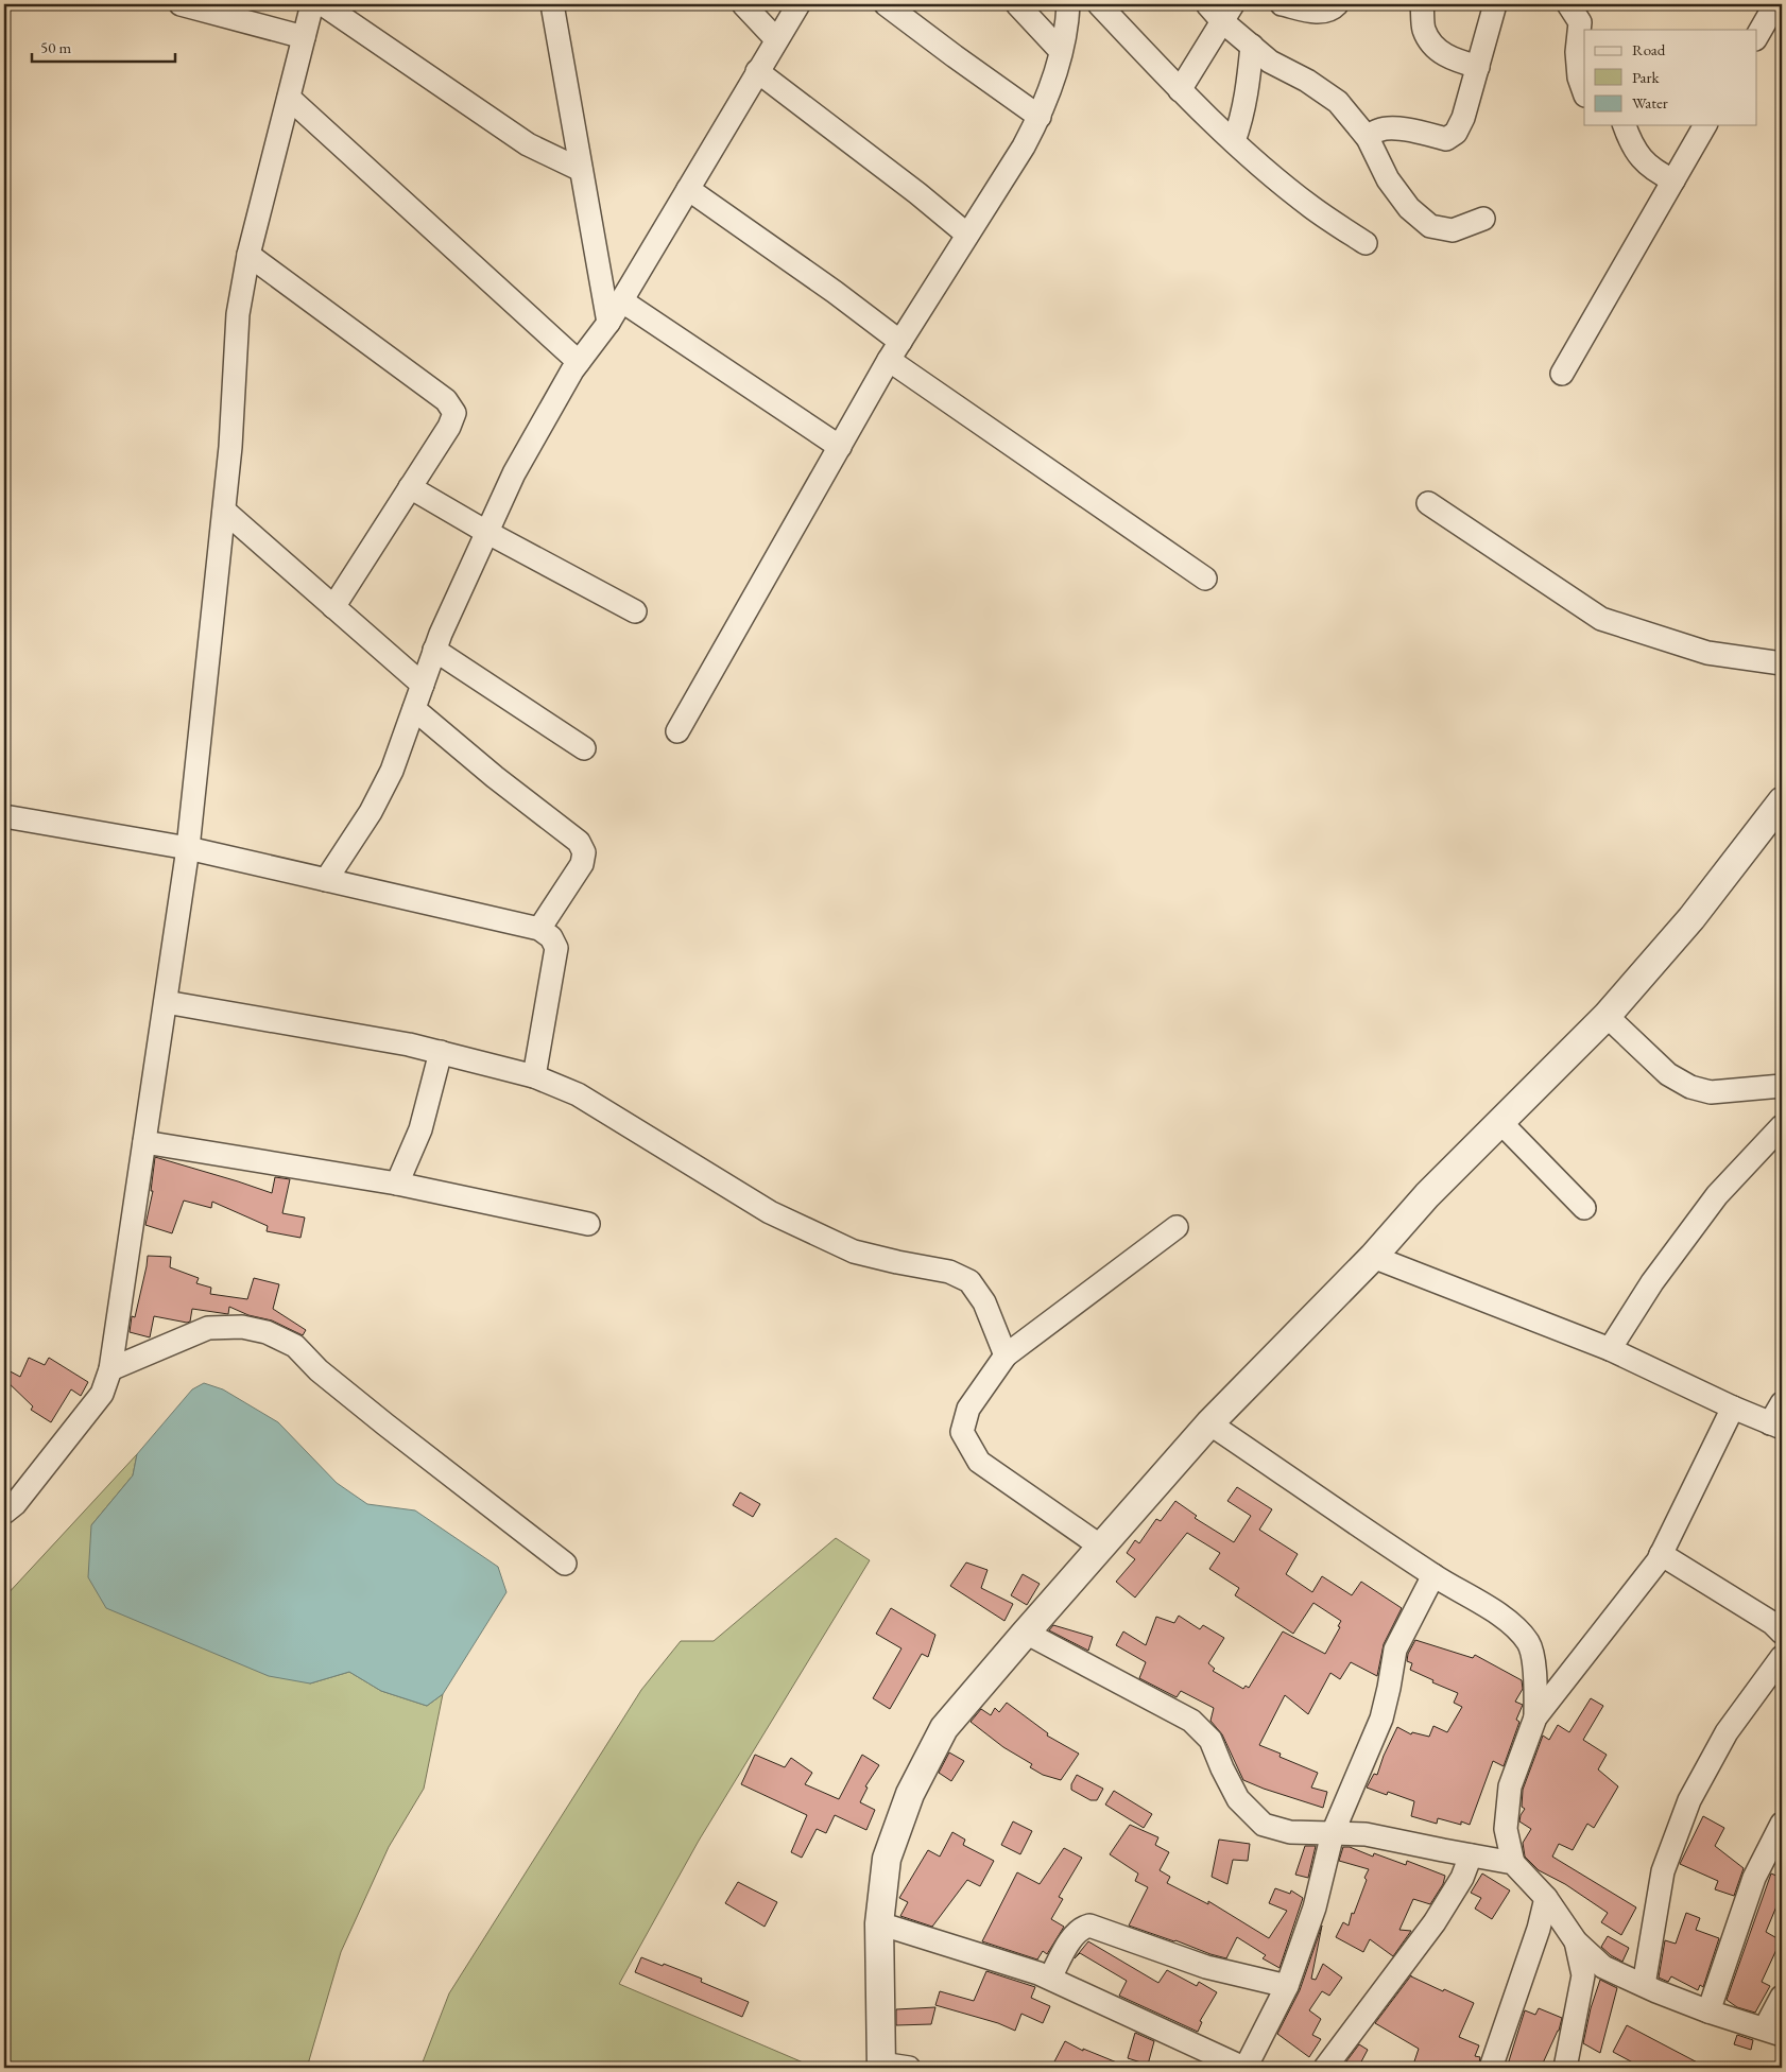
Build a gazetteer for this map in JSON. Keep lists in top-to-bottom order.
{
  "legend": ["Road", "Park", "Water"],
  "scale_bar": "50 m"
}
